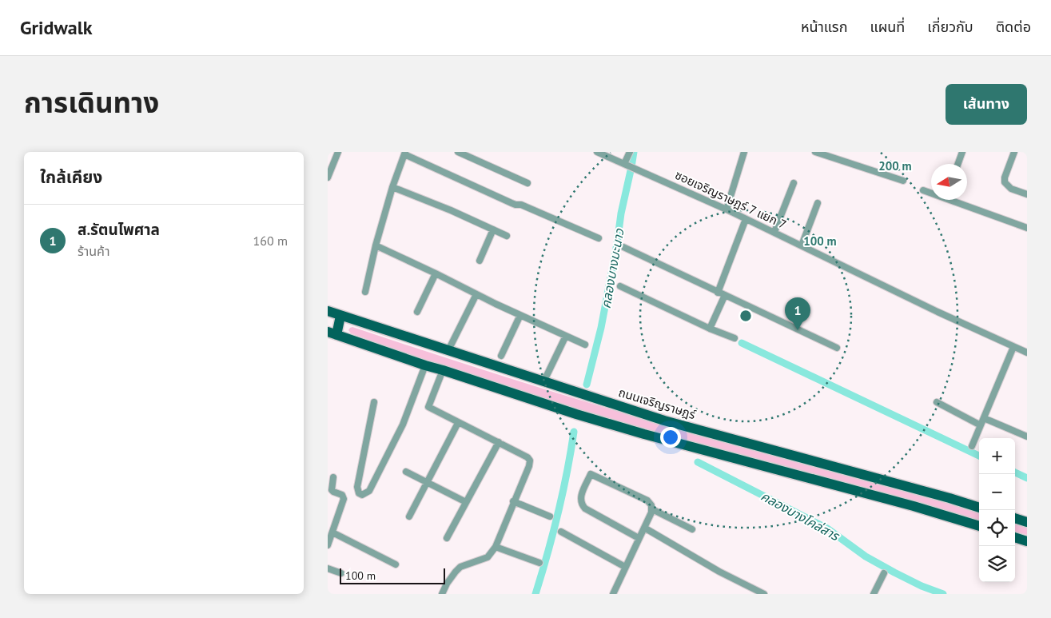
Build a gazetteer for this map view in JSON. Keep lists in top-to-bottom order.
{
  "streets": {
    "main road": ["ถนนเจริญราษฎร์"],
    "street": ["ซอยเจริญราษฎร์ 7 แยก 7"]
  },
  "water": ["คลองบางมะนาว", "คลองบางโคล่สาร"],
  "scale_bar": "100 m",
  "north": "left",
  "page": {
    "header": "Gridwalk",
    "nav": [
      "หน้าแรก",
      "แผนที่",
      "เกี่ยวกับ",
      "ติดต่อ"
    ],
    "title": "การเดินทาง",
    "buttons": "เส้นทาง",
    "heading": "ใกล้เคียง",
    "list": [
      {
        "mark": "1",
        "name": "ส.รัตนไพศาล",
        "note": "ร้านค้า",
        "value": "160 m"
      }
    ],
    "pins": "1",
    "map_buttons": ["+", "−"],
    "scale": "100 m"
  },
  "rings": ["200 m", "100 m"]
}
